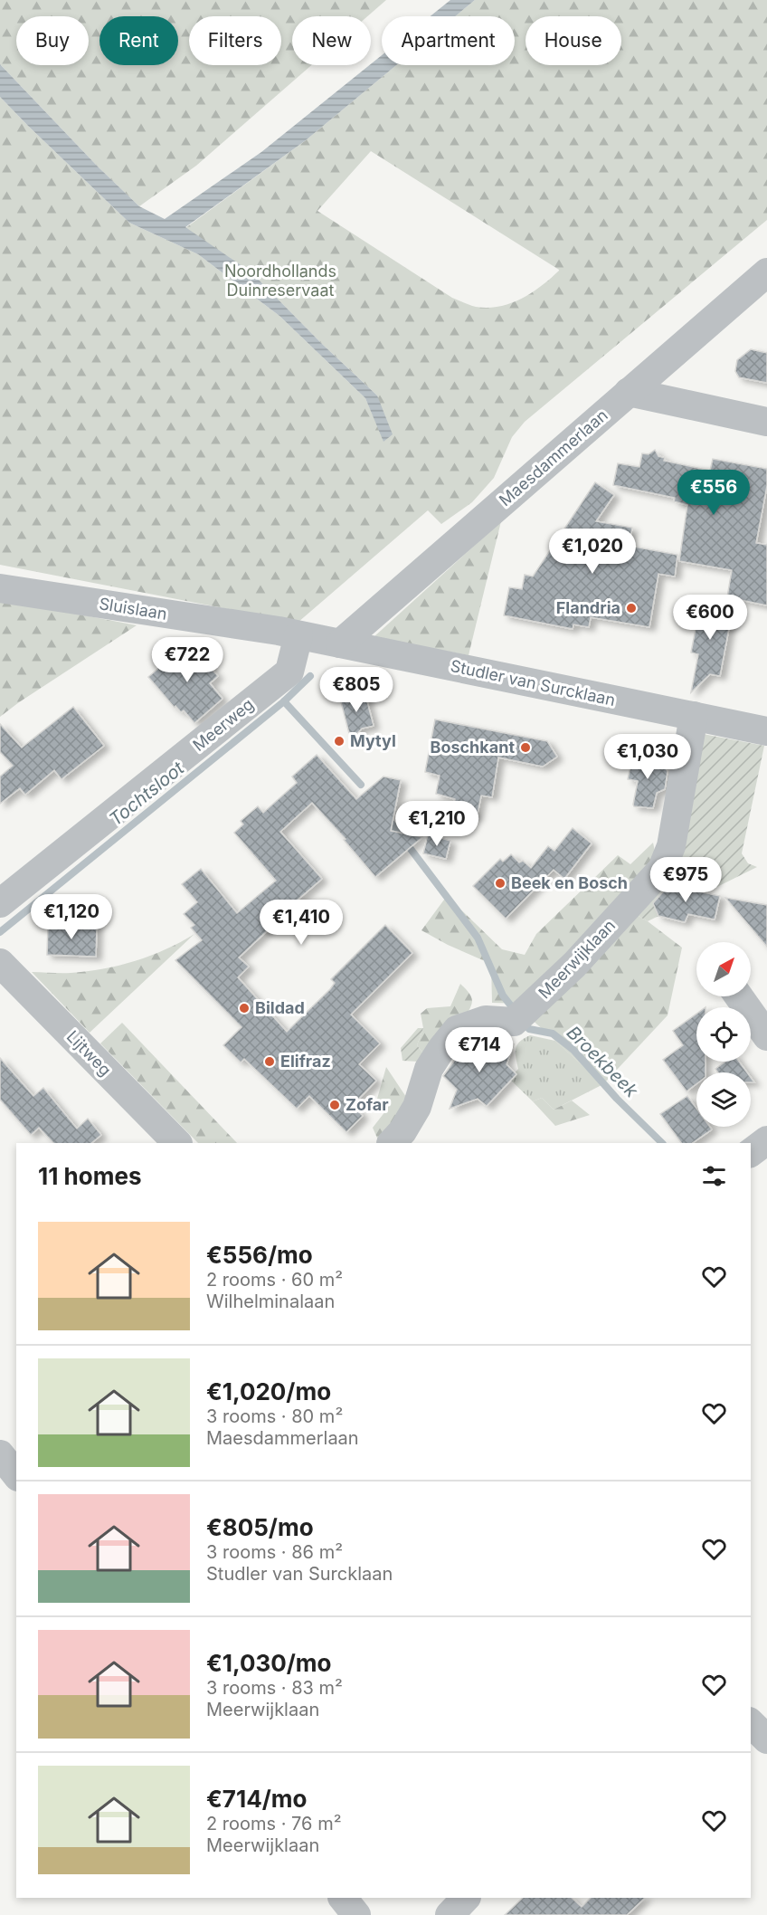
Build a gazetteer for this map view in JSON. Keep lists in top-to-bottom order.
{
  "streets": {
    "street": [
      "Maesdammerlaan",
      "Sluislaan",
      "Studler van Surcklaan",
      "Meerweg",
      "Meerwijklaan",
      "Lijtweg"
    ]
  },
  "crossings": [
    ["Maesdammerlaan", "Studler van Surcklaan"],
    ["Sluislaan", "Studler van Surcklaan"],
    ["Sluislaan", "Meerweg"],
    ["Studler van Surcklaan", "Meerweg"],
    ["Studler van Surcklaan", "Meerwijklaan"]
  ],
  "water": ["Tochtsloot", "Broekbeek"],
  "parks": ["Noordhollands Duinreservaat"],
  "places": [
    "Flandria",
    "Mytyl",
    "Boschkant",
    "Beek en Bosch",
    "Bildad",
    "Elifraz",
    "Zofar"
  ],
  "north": "top right",
  "page": {
    "chip": [
      "Buy",
      "Rent",
      "Filters",
      "New",
      "Apartment",
      "House"
    ],
    "price": [
      "€556",
      "€1,020",
      "€600",
      "€722",
      "€805",
      "€1,030",
      "€1,210",
      "€975",
      "€1,120",
      "€1,410",
      "€714"
    ],
    "heading": "11 homes",
    "list": [
      {
        "name": "€556/mo",
        "note": "2 rooms · 60 m² · Wilhelminalaan"
      },
      {
        "name": "€1,020/mo",
        "note": "3 rooms · 80 m² · Maesdammerlaan"
      },
      {
        "name": "€805/mo",
        "note": "3 rooms · 86 m² · Studler van Surcklaan"
      },
      {
        "name": "€1,030/mo",
        "note": "3 rooms · 83 m² · Meerwijklaan"
      },
      {
        "name": "€714/mo",
        "note": "2 rooms · 76 m² · Meerwijklaan"
      }
    ]
  }
}
